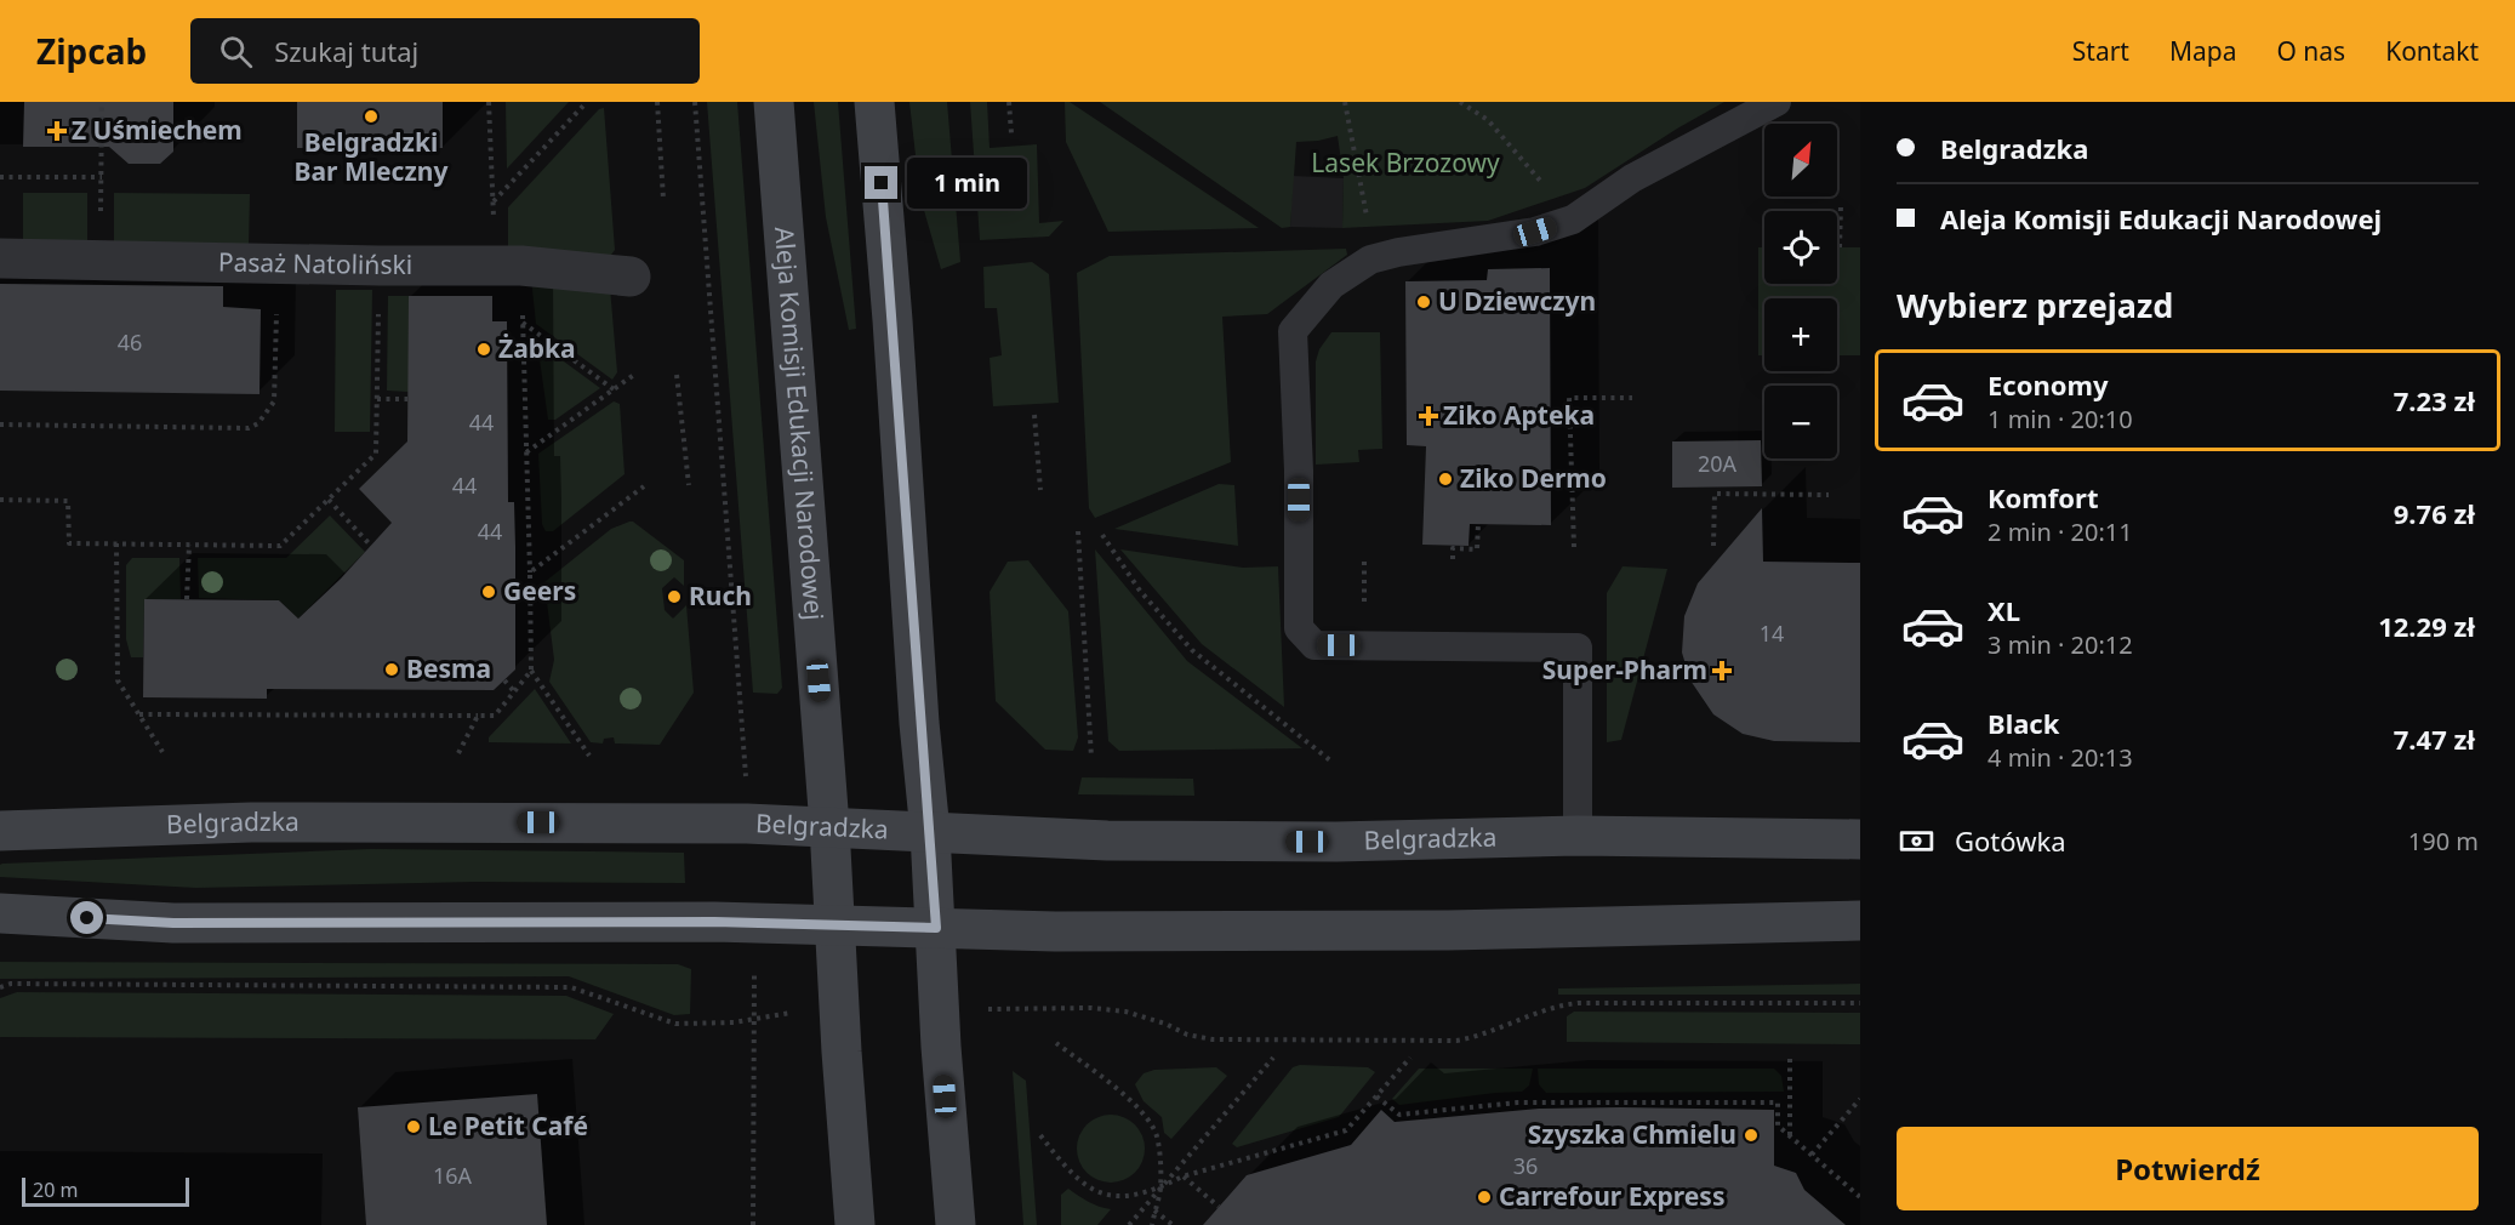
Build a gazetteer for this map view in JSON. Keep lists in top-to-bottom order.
{
  "streets": {
    "street": ["Pasaż Natoliński", "Aleja Komisji Edukacji Narodowej", "Belgradzka"]
  },
  "crossings": [
    ["Aleja Komisji Edukacji Narodowej", "Belgradzka"]
  ],
  "parks": ["Lasek Brzozowy"],
  "places": {
    "other": [
      "Belgradzki Bar Mleczny",
      "U Dziewczyn",
      "Żabka",
      "Ziko Dermo",
      "Geers",
      "Ruch",
      "Besma",
      "Le Petit Café",
      "Szyszka Chmielu",
      "Carrefour Express"
    ],
    "health": ["Z Uśmiechem", "Ziko Apteka", "Super-Pharm"]
  },
  "house_numbers": [
    "46",
    "44",
    "20A",
    "44",
    "44",
    "14",
    "36",
    "16A"
  ],
  "scale_bar": "20 m",
  "north": "top right",
  "page": {
    "header": "Zipcab",
    "search": "Szukaj tutaj",
    "nav": [
      "Start",
      "Mapa",
      "O nas",
      "Kontakt"
    ],
    "banner": ["Belgradzka", "Aleja Komisji Edukacji Narodowej"],
    "map_buttons": ["+", "−"],
    "bubble": "1 min",
    "heading": "Wybierz przejazd",
    "list": [
      {
        "name": "Economy",
        "note": "1 min · 20:10",
        "value": "7.23 zł"
      },
      {
        "name": "Komfort",
        "note": "2 min · 20:11",
        "value": "9.76 zł"
      },
      {
        "name": "XL",
        "note": "3 min · 20:12",
        "value": "12.29 zł"
      },
      {
        "name": "Black",
        "note": "4 min · 20:13",
        "value": "7.47 zł"
      }
    ],
    "pay": ["Gotówka", "190 m"],
    "buttons": "Potwierdź",
    "scale": "20 m"
  }
}
